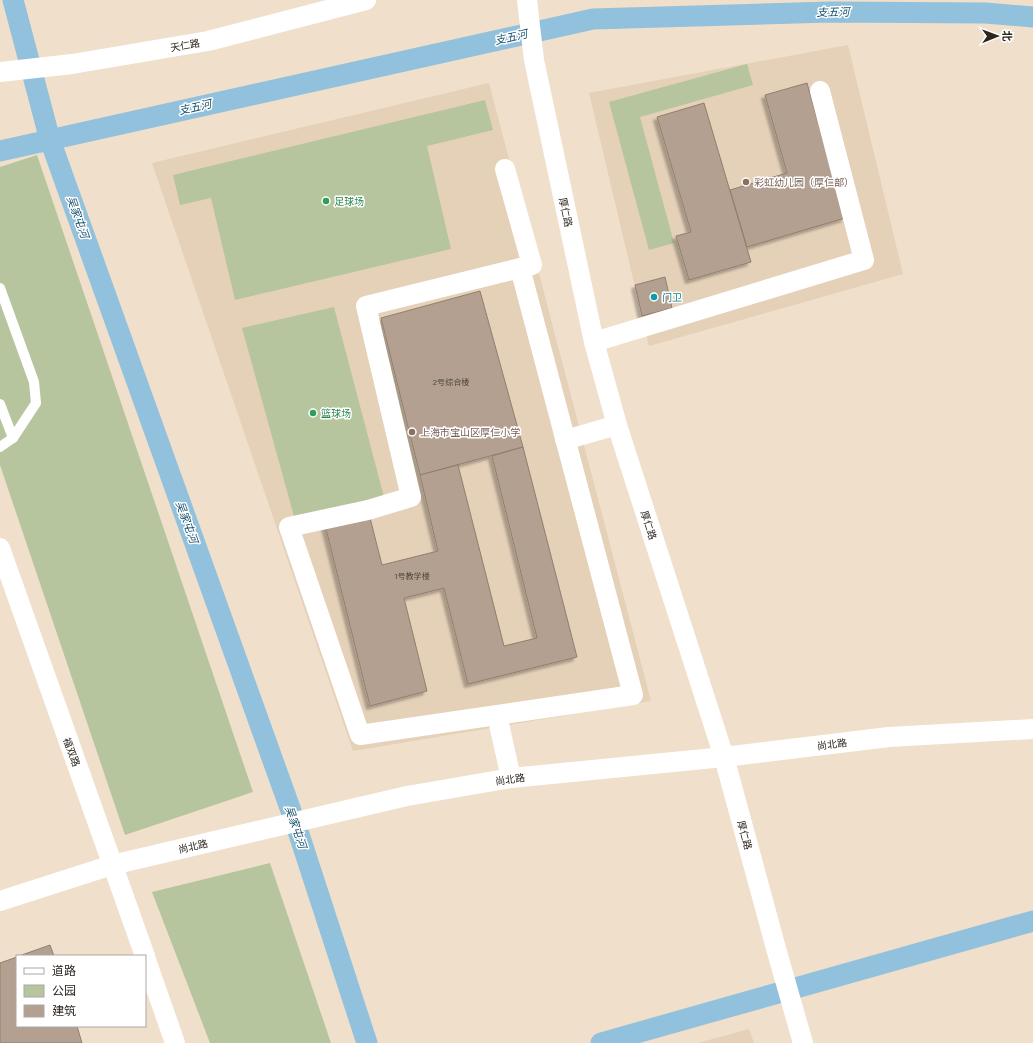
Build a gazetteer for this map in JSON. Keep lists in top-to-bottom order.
{
  "streets": {
    "street": [
      "天仁路",
      "厚仁路",
      "尚北路",
      "福双路"
    ]
  },
  "crossings": [
    ["厚仁路", "尚北路"],
    ["尚北路", "福双路"]
  ],
  "water": ["支五河", "吴家屯河"],
  "places": [
    "彩虹幼儿园（厚仁部）",
    "足球场",
    "门卫",
    "篮球场",
    "上海市宝山区厚仁小学"
  ],
  "house_numbers": ["2号综合楼", "1号教学楼"],
  "legend": ["道路", "公园", "建筑"],
  "north": "right"
}
